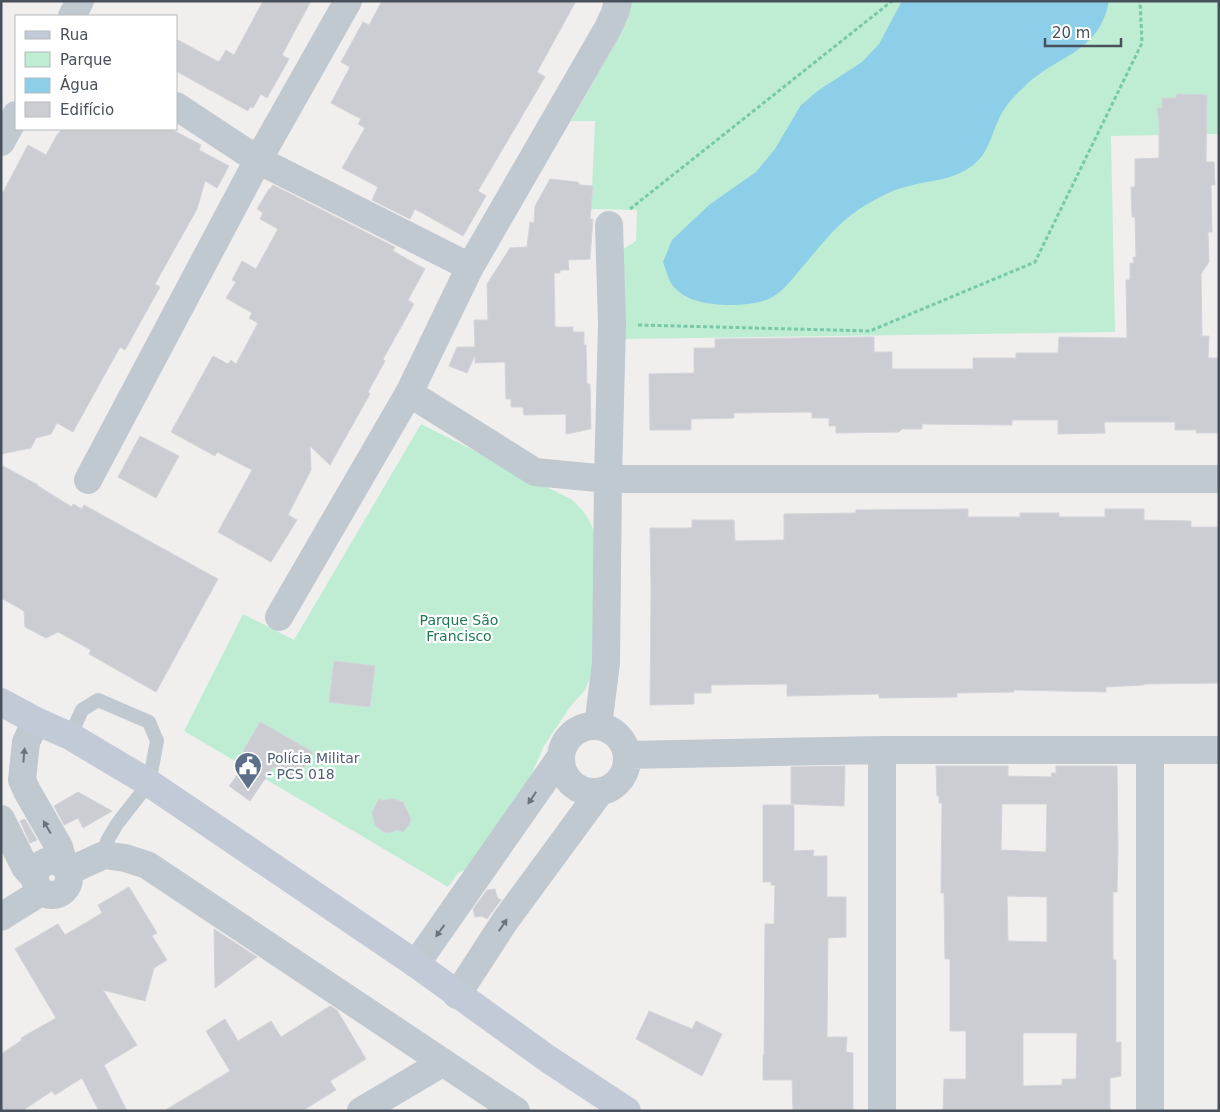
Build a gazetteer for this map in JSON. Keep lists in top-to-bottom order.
{
  "parks": ["Parque São Francisco"],
  "places": {
    "public building": ["Polícia Militar - PCS 018"]
  },
  "legend": [
    "Rua",
    "Parque",
    "Água",
    "Edifício"
  ],
  "scale_bar": "20 m"
}
